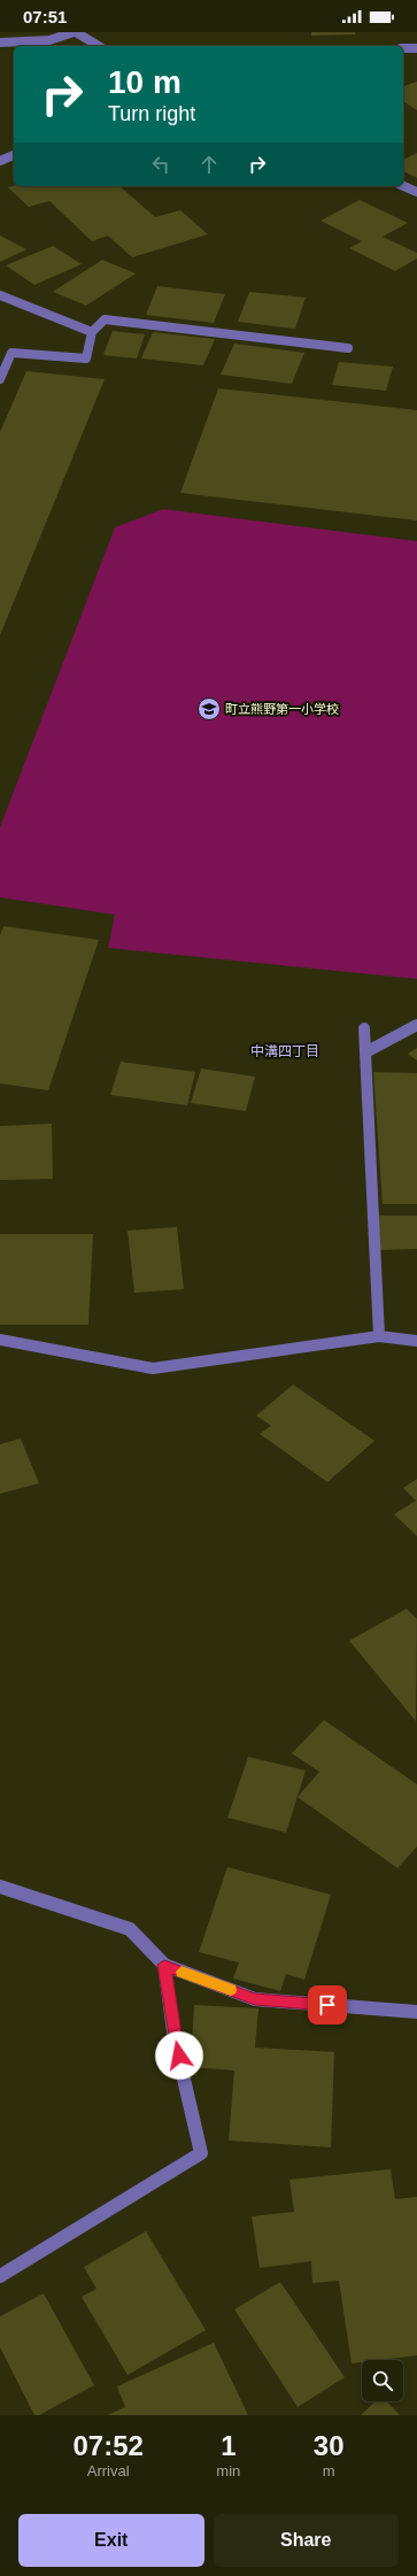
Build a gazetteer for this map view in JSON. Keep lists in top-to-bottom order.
{
  "districts": ["中溝四丁目"],
  "places": {
    "school or university": ["町立熊野第一小学校"]
  },
  "page": {
    "status": "07:51",
    "turn": ["10 m", "Turn right"],
    "eta": [
      "07:52",
      "Arrival",
      "1",
      "min",
      "30",
      "m"
    ],
    "buttons": ["Exit", "Share"]
  }
}
